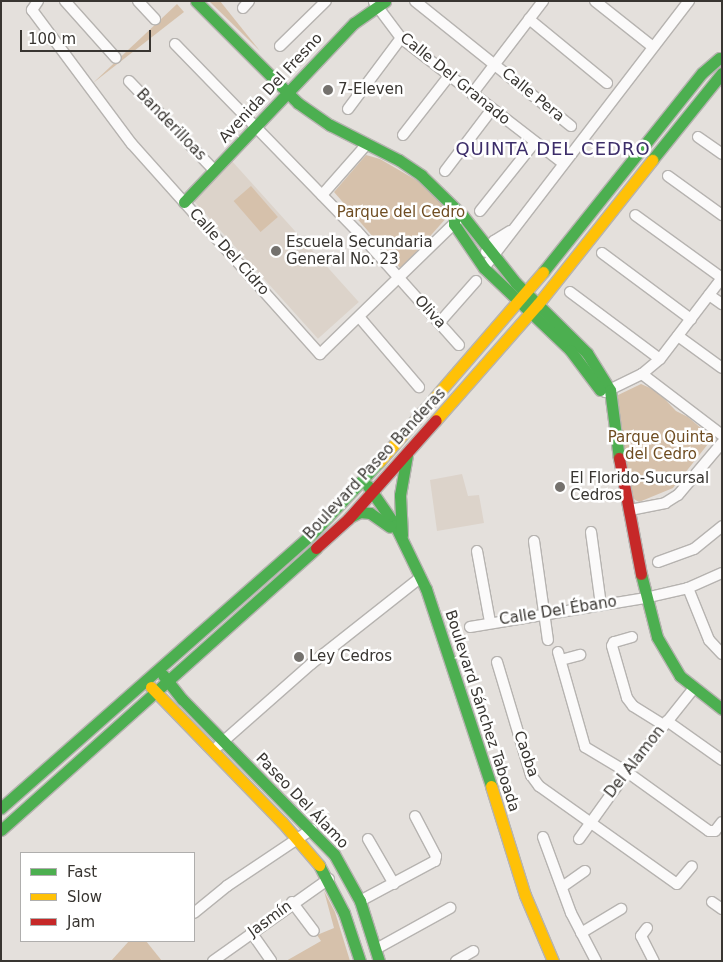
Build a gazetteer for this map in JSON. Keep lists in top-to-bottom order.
{
  "streets": {
    "street": [
      "Calle Del Granado",
      "Avenida Del Fresno",
      "Calle Pera",
      "Banderilloas",
      "Calle Del Cidro",
      "Oliva",
      "Boulevard Paseo Banderas",
      "Calle Del Ébano",
      "Boulevard Sánchez Taboada",
      "Caoba",
      "Del Alamon",
      "Paseo Del Álamo",
      "Jasmín"
    ]
  },
  "crossings": [
    ["Calle Del Granado", "Avenida Del Fresno"],
    ["Avenida Del Fresno", "Banderilloas"],
    ["Avenida Del Fresno", "Calle Del Cidro"],
    ["Avenida Del Fresno", "Oliva"],
    ["Calle Del Cidro", "Oliva"],
    ["Boulevard Paseo Banderas", "Boulevard Sánchez Taboada"],
    ["Boulevard Paseo Banderas", "Paseo Del Álamo"],
    ["Caoba", "Del Alamon"],
    ["Paseo Del Álamo", "Jasmín"]
  ],
  "districts": ["QUINTA DEL CEDRO"],
  "parks": ["Parque del Cedro", "Parque Quinta del Cedro"],
  "places": [
    "7-Eleven",
    "Escuela Secundaria General No. 23",
    "El Florido-Sucursal Cedros",
    "Ley Cedros"
  ],
  "legend": ["Fast", "Slow", "Jam"],
  "scale_bar": "100 m"
}
